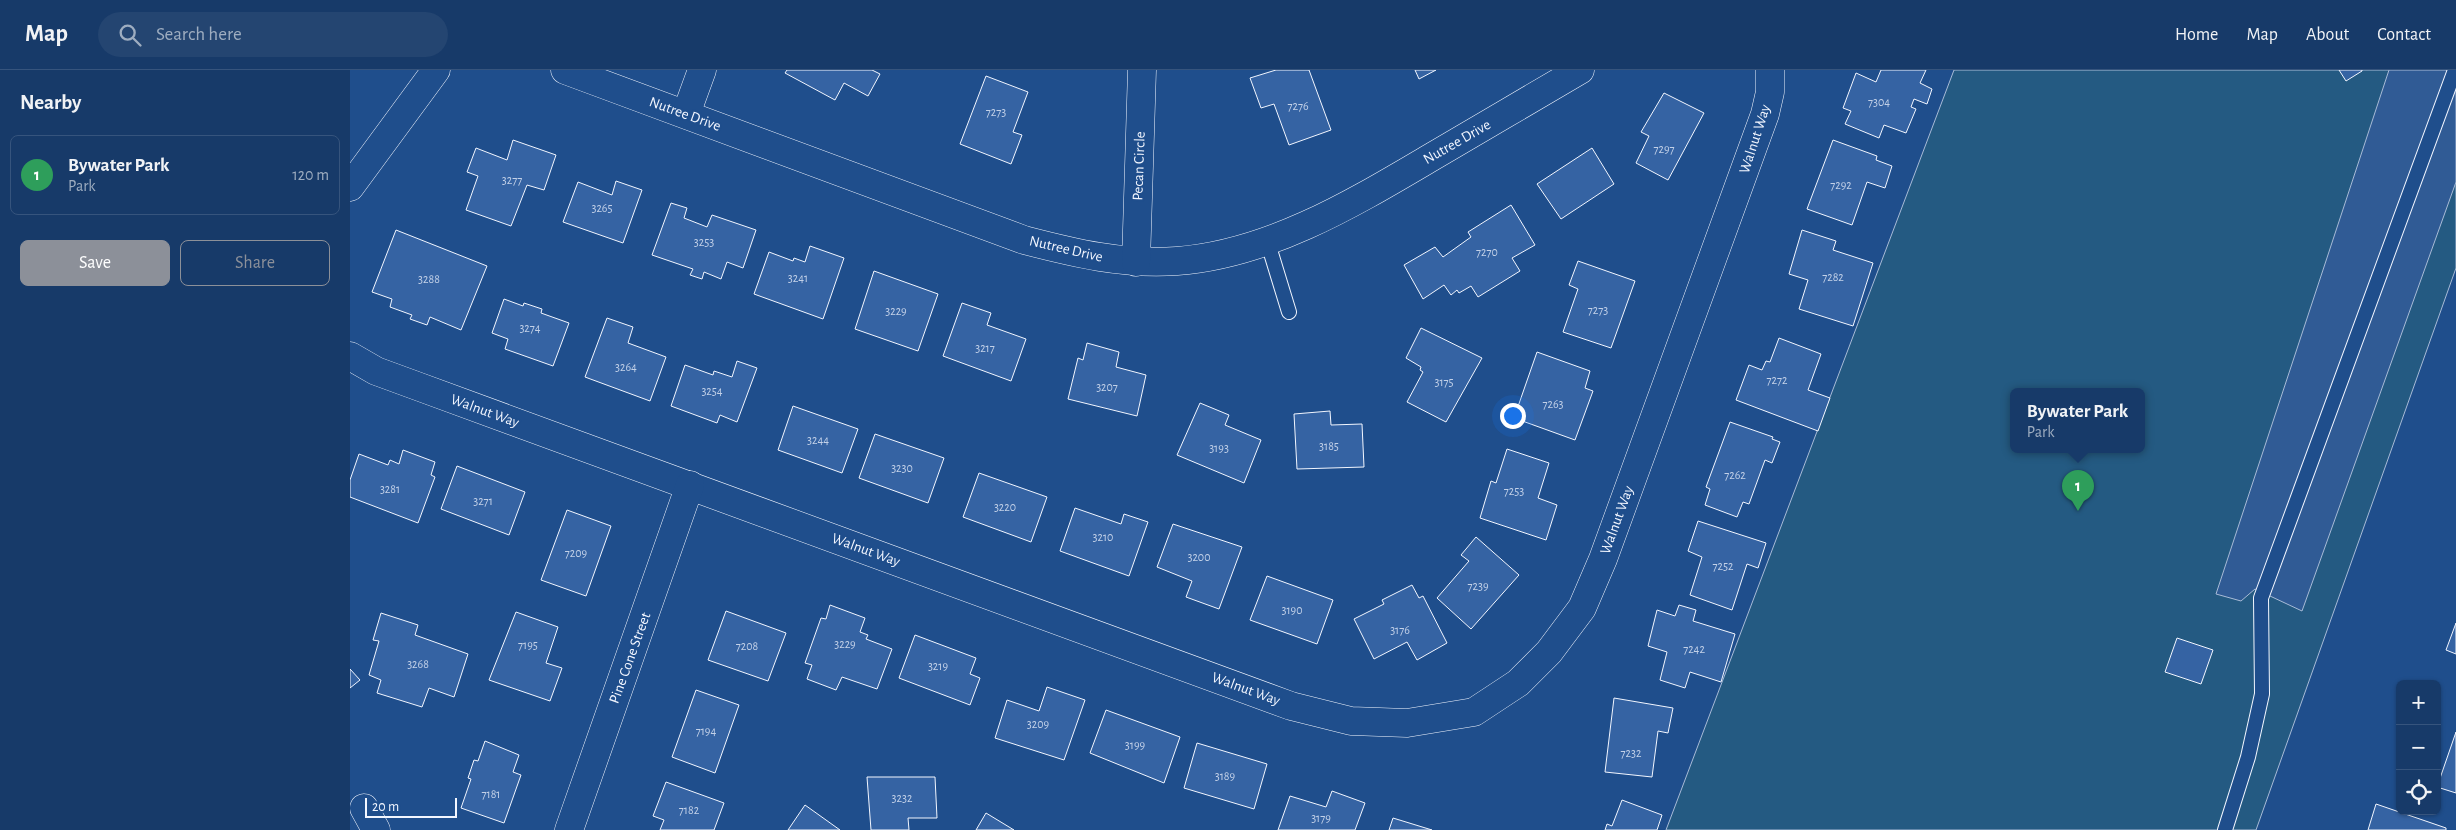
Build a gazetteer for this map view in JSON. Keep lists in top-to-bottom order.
{
  "streets": {
    "street": [
      "Nutree Drive",
      "Walnut Way",
      "Pecan Circle",
      "Pine Cone Street"
    ]
  },
  "crossings": [
    ["Nutree Drive", "Pecan Circle"],
    ["Walnut Way", "Pine Cone Street"]
  ],
  "house_numbers": [
    "7304",
    "7276",
    "7273",
    "7297",
    "3277",
    "7292",
    "3265",
    "3253",
    "7270",
    "7282",
    "3241",
    "3288",
    "7273",
    "3229",
    "3274",
    "3217",
    "3264",
    "7272",
    "3175",
    "3207",
    "3254",
    "7263",
    "3244",
    "3185",
    "3193",
    "3230",
    "7262",
    "3281",
    "7253",
    "3271",
    "3220",
    "3210",
    "7209",
    "3200",
    "7252",
    "7239",
    "3190",
    "3176",
    "3229",
    "7195",
    "7208",
    "7242",
    "3268",
    "3219",
    "3209",
    "7194",
    "3199",
    "7232",
    "3189",
    "7181",
    "3232",
    "7182",
    "3179"
  ],
  "scale_bar": "20 m",
  "page": {
    "header": "Map",
    "search": "Search here",
    "nav": [
      "Home",
      "Map",
      "About",
      "Contact"
    ],
    "heading": "Nearby",
    "list": [
      {
        "mark": "1",
        "name": "Bywater Park",
        "note": "Park",
        "value": "120 m"
      }
    ],
    "buttons": ["Save", "Share"],
    "popup": ["Bywater Park", "Park"],
    "pins": "1",
    "map_buttons": ["+", "−"],
    "scale": "20 m"
  }
}
